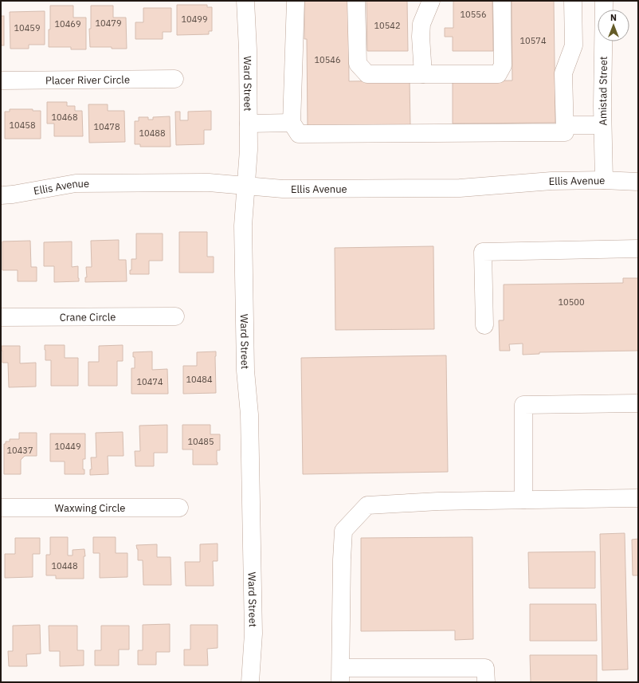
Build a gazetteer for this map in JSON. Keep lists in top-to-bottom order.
{
  "streets": {
    "street": [
      "Placer River Circle",
      "Ward Street",
      "Amistad Street",
      "Ellis Avenue",
      "Crane Circle",
      "Waxwing Circle"
    ]
  },
  "crossings": [
    ["Ward Street", "Ellis Avenue"],
    ["Amistad Street", "Ellis Avenue"]
  ],
  "house_numbers": [
    "10556",
    "10499",
    "10479",
    "10469",
    "10542",
    "10459",
    "10574",
    "10546",
    "10468",
    "10458",
    "10478",
    "10488",
    "10500",
    "10484",
    "10474",
    "10485",
    "10449",
    "10437",
    "10448"
  ],
  "north": "top"
}
